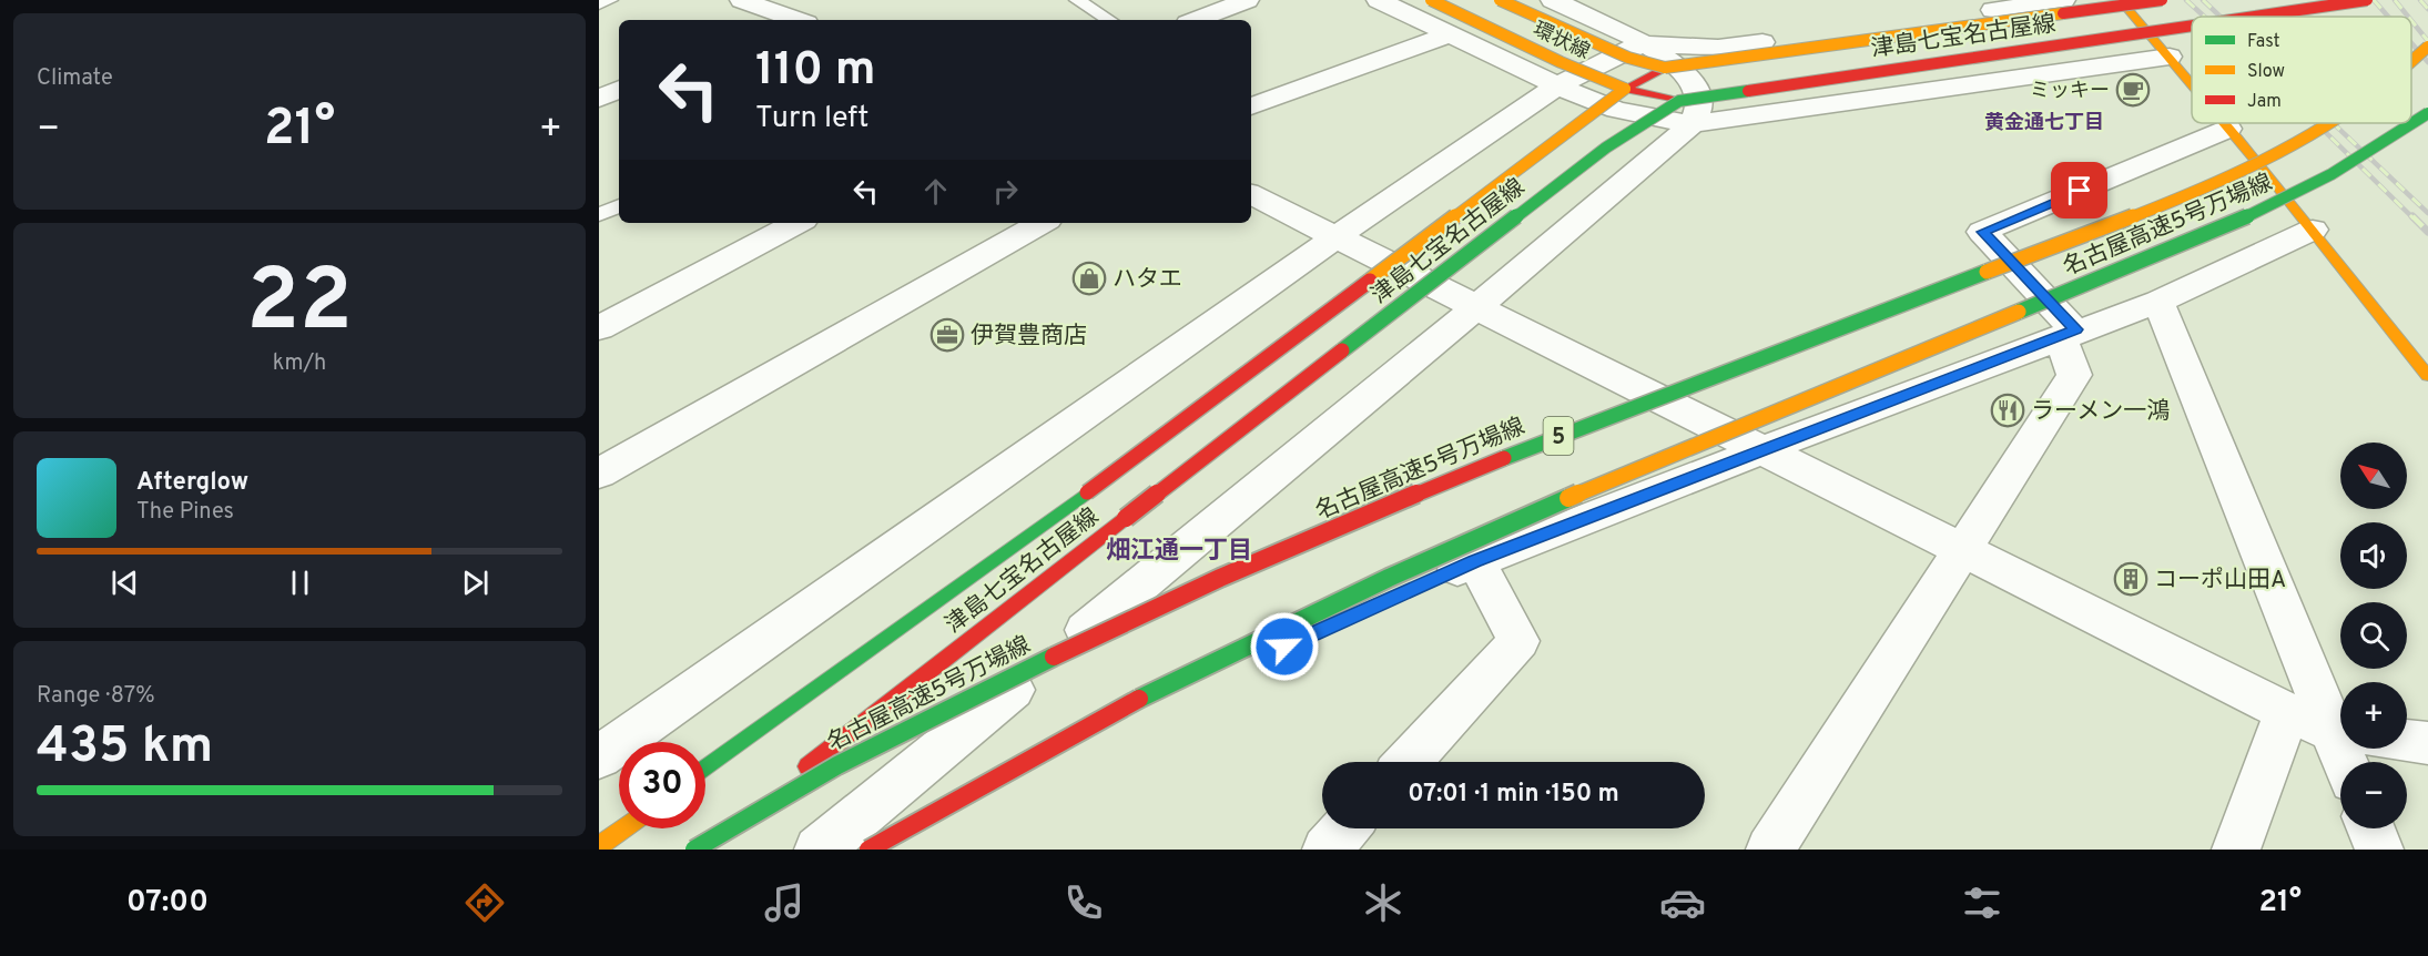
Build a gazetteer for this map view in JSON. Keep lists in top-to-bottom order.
{
  "streets": {
    "main road": [
      "津島七宝名古屋線",
      "環状線",
      "名古屋高速5号万場線",
      "5"
    ]
  },
  "crossings": [
    ["津島七宝名古屋線", "環状線"]
  ],
  "districts": ["黄金通七丁目", "畑江通一丁目"],
  "places": {
    "cafe": ["ミッキー"],
    "shop": ["ハタエ"],
    "office": ["伊賀豊商店"],
    "restaurant": ["ラーメン一鴻"],
    "building": ["コーポ山田A"]
  },
  "legend": ["Fast", "Slow", "Jam"],
  "north": "top left",
  "page": {
    "tile": [
      "Climate",
      ["22", "km/h"],
      ["Range · 87%", "435 km"]
    ],
    "turn": ["110 m", "Turn left"],
    "heat": ["−", "21°", "+"],
    "map_buttons": ["+", "−"],
    "song": ["Afterglow", "The Pines"],
    "limit": "30",
    "trip": "07:01 · 1 min · 150 m",
    "tabs": ["07:00", "21°"]
  }
}
